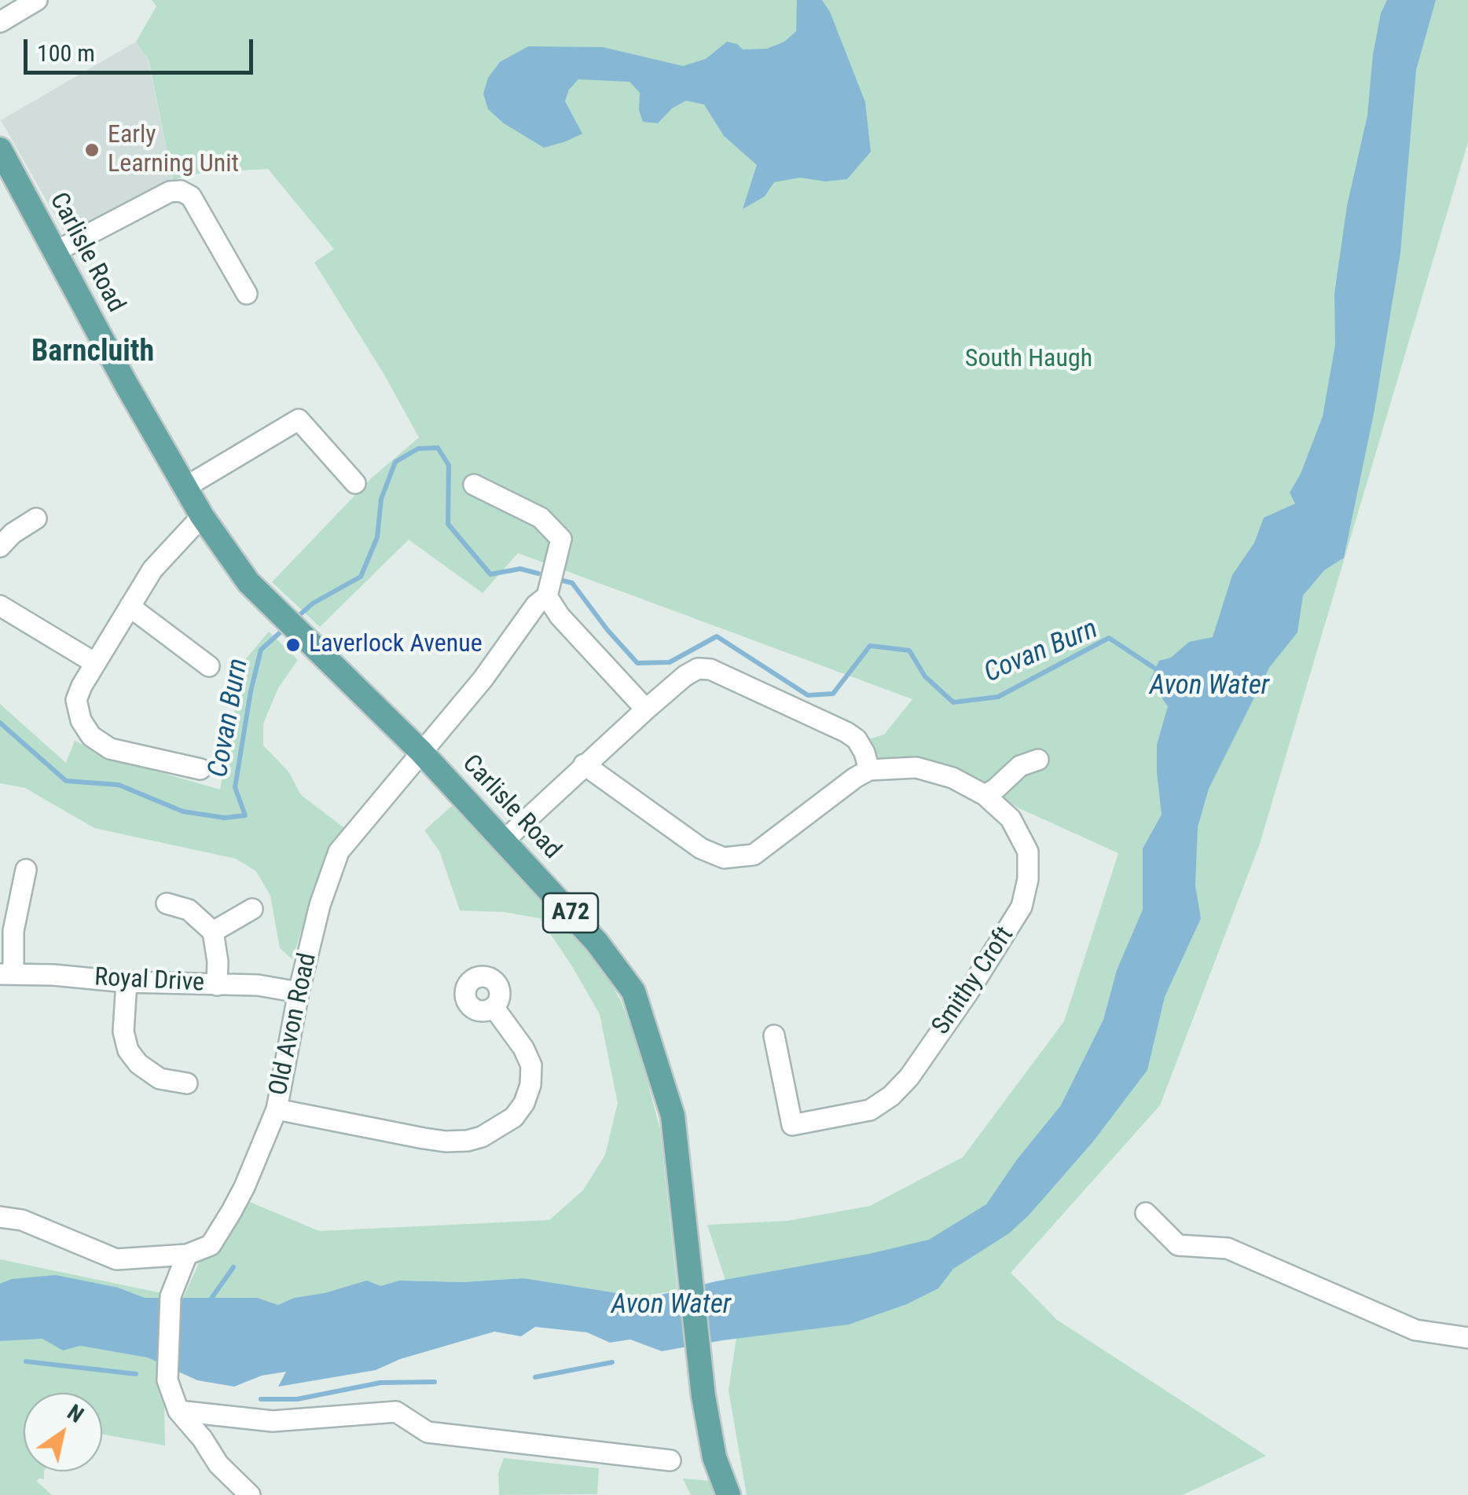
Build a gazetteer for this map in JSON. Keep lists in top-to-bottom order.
{
  "streets": {
    "main road": ["Carlisle Road", "A72"],
    "street": ["Royal Drive", "Smithy Croft", "Old Avon Road"]
  },
  "crossings": [
    ["Carlisle Road", "Old Avon Road"],
    ["Royal Drive", "Old Avon Road"]
  ],
  "districts": ["Barncluith"],
  "water": ["Covan Burn", "Avon Water"],
  "parks": ["South Haugh"],
  "places": ["Early Learning Unit", "Laverlock Avenue"],
  "scale_bar": "100 m",
  "north": "top right"
}
